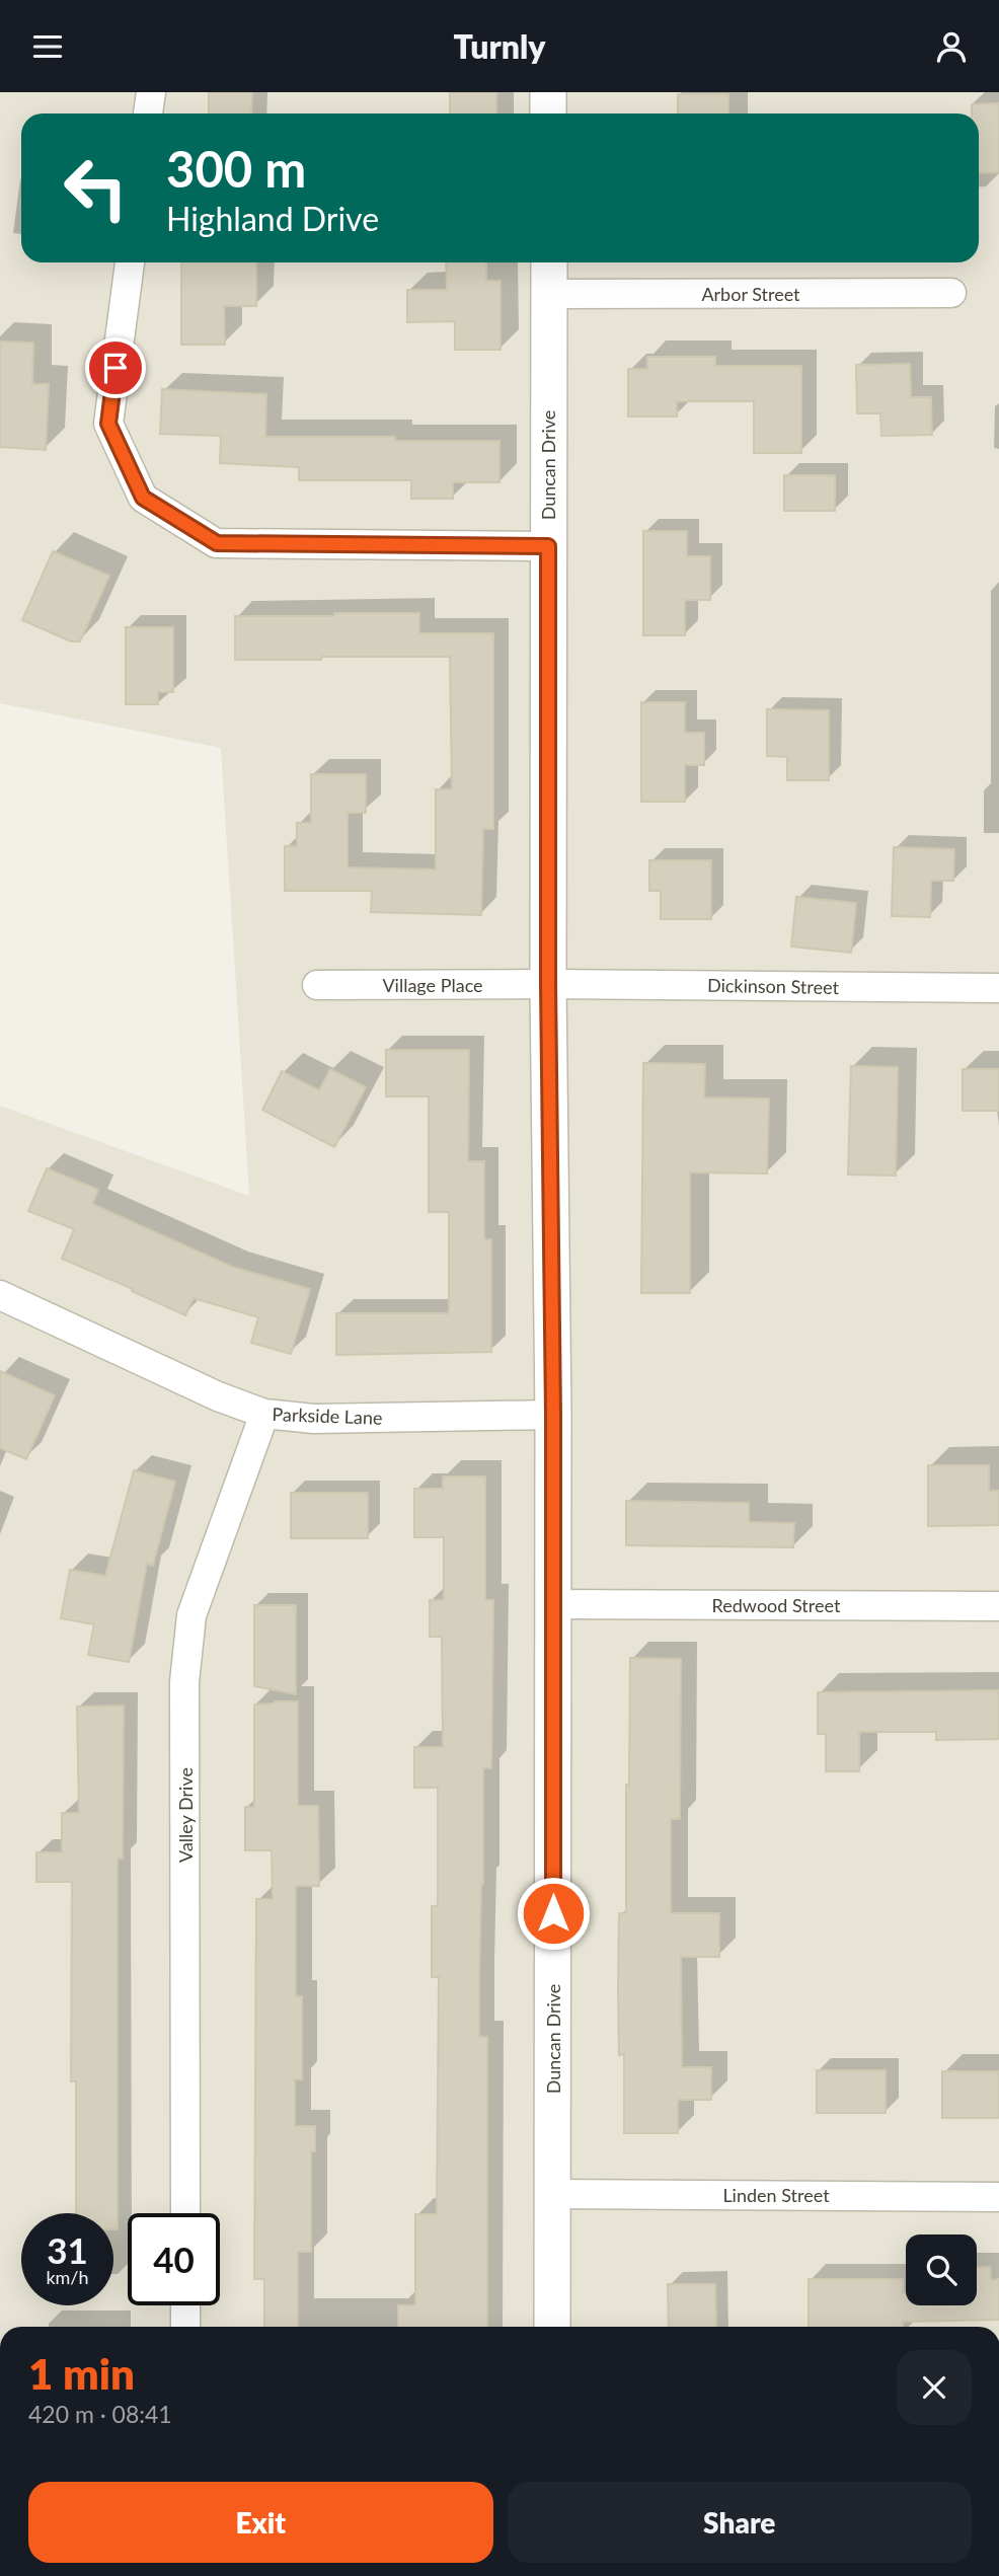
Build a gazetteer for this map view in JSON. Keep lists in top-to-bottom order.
{
  "streets": {
    "street": [
      "Arbor Street",
      "Duncan Drive",
      "Village Place",
      "Dickinson Street",
      "Parkside Lane",
      "Redwood Street",
      "Valley Drive",
      "Linden Street"
    ]
  },
  "crossings": [
    ["Arbor Street", "Duncan Drive"],
    ["Duncan Drive", "Village Place"],
    ["Duncan Drive", "Dickinson Street"],
    ["Duncan Drive", "Parkside Lane"],
    ["Duncan Drive", "Redwood Street"],
    ["Duncan Drive", "Linden Street"],
    ["Village Place", "Dickinson Street"],
    ["Parkside Lane", "Valley Drive"]
  ],
  "page": {
    "header": "Turnly",
    "turn": ["300 m", "Highland Drive"],
    "speed": "31 km/h",
    "limit": "40",
    "heading": ["1 min", "420 m · 08:41"],
    "buttons": ["Exit", "Share"]
  }
}
